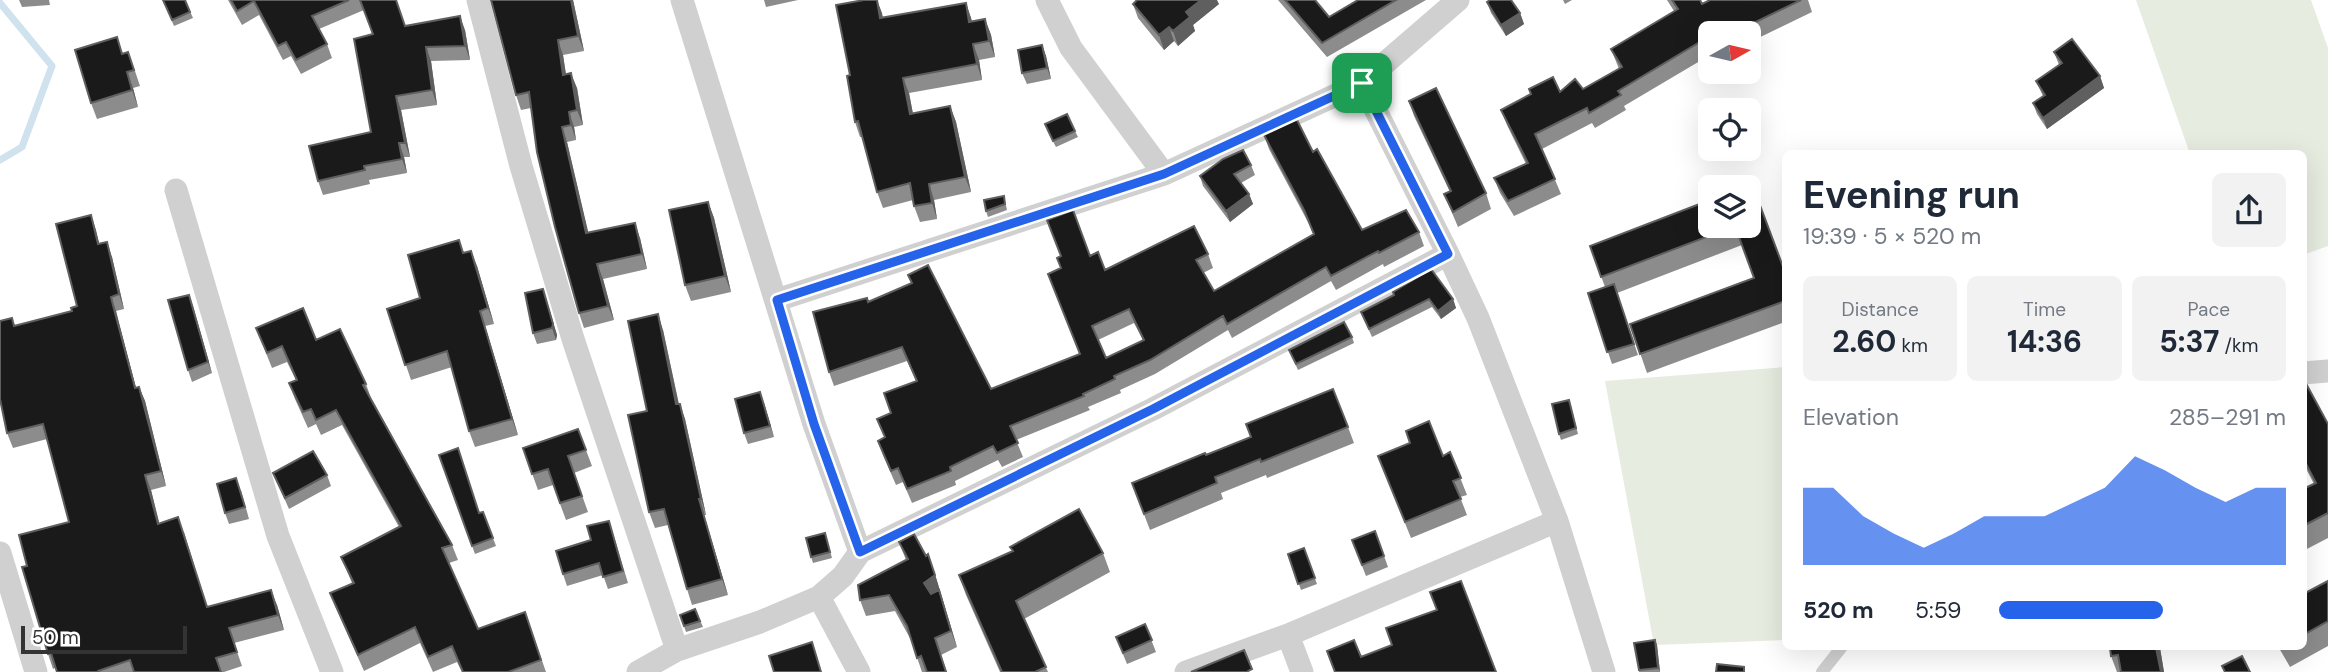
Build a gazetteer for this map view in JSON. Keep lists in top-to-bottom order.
{
  "scale_bar": "50 m",
  "north": "right",
  "page": {
    "heading": ["Evening run", "19:39 · 5 × 520 m"],
    "stats": [
      ["Distance", "2.60 km"],
      ["Time", "14:36"],
      ["Pace", "5:37 /km"]
    ],
    "chart": ["Elevation", "285–291 m"],
    "list": [
      {
        "name": "520 m",
        "note": "5:59"
      }
    ],
    "scale": "50 m"
  }
}
